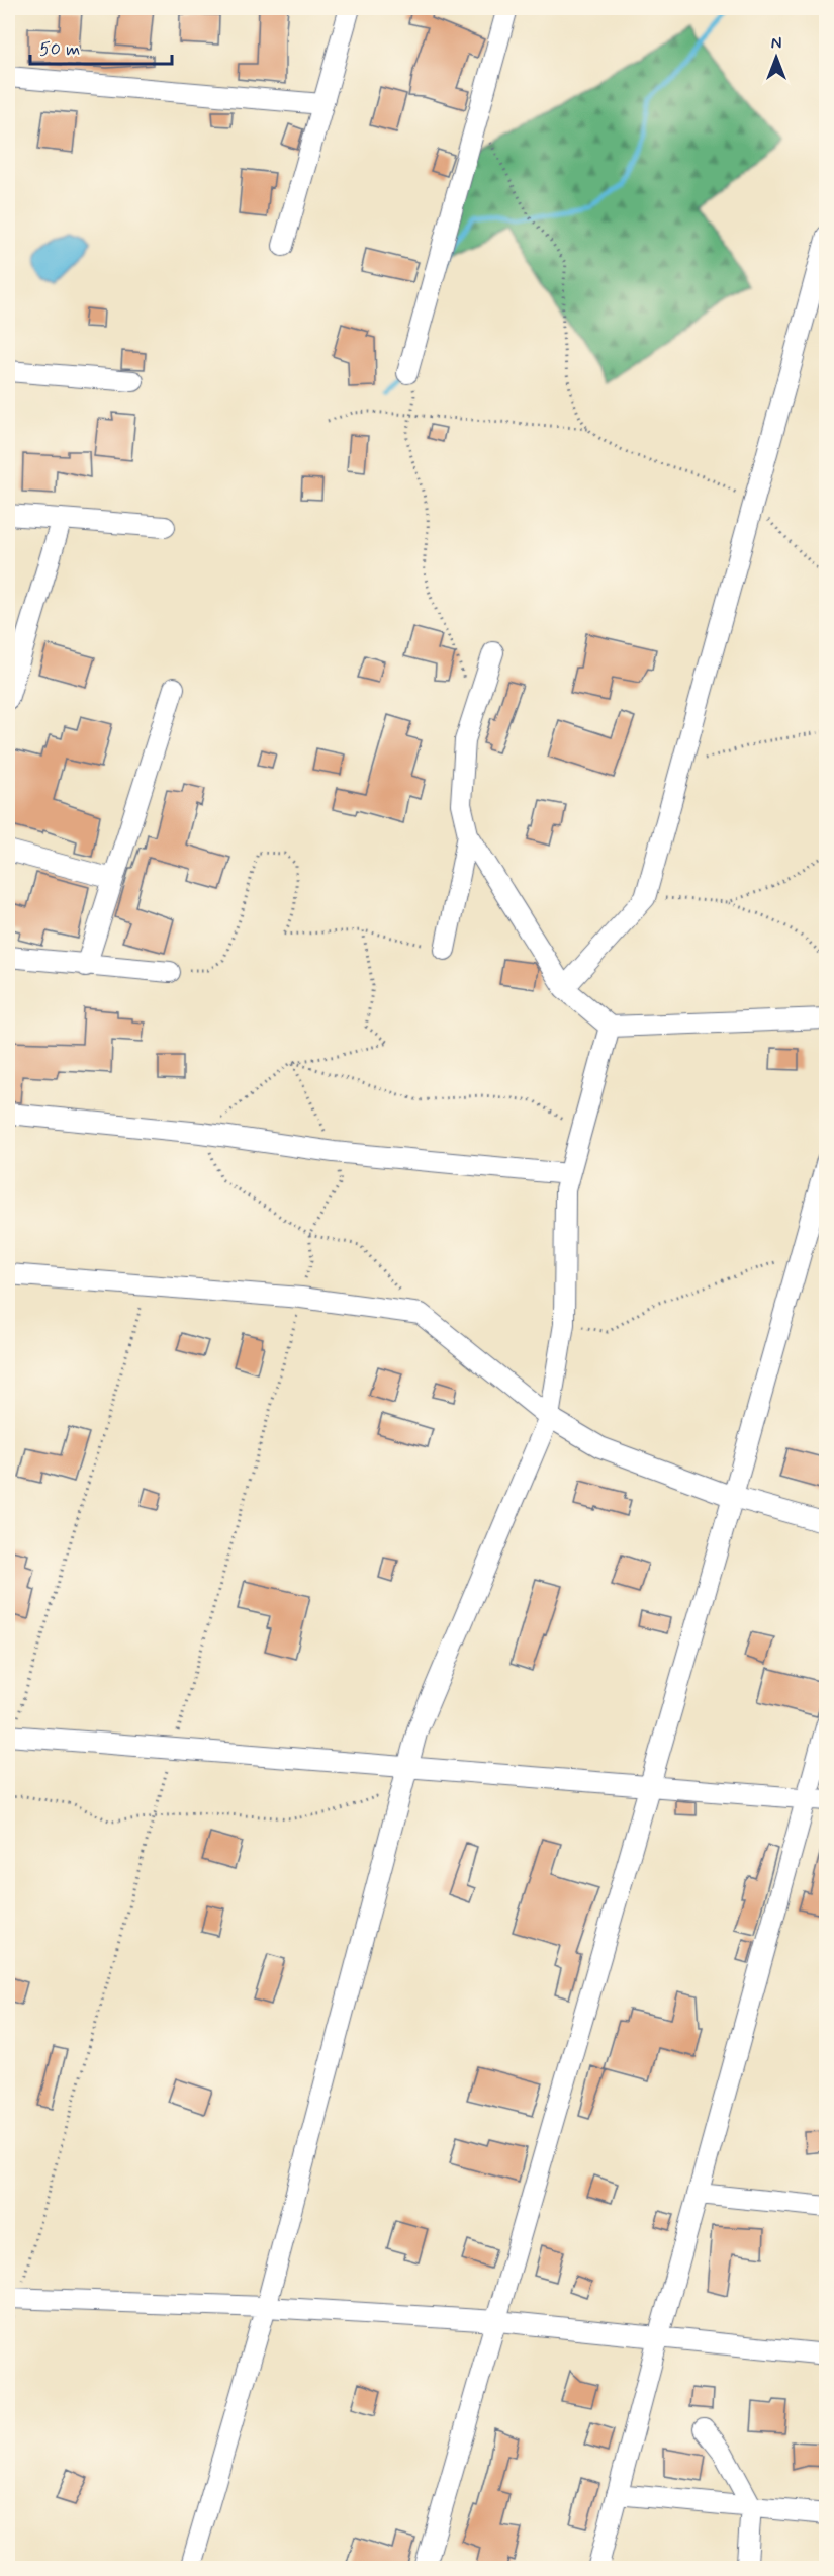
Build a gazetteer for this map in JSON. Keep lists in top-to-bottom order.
{
  "scale_bar": "50 m",
  "north": "top"
}
